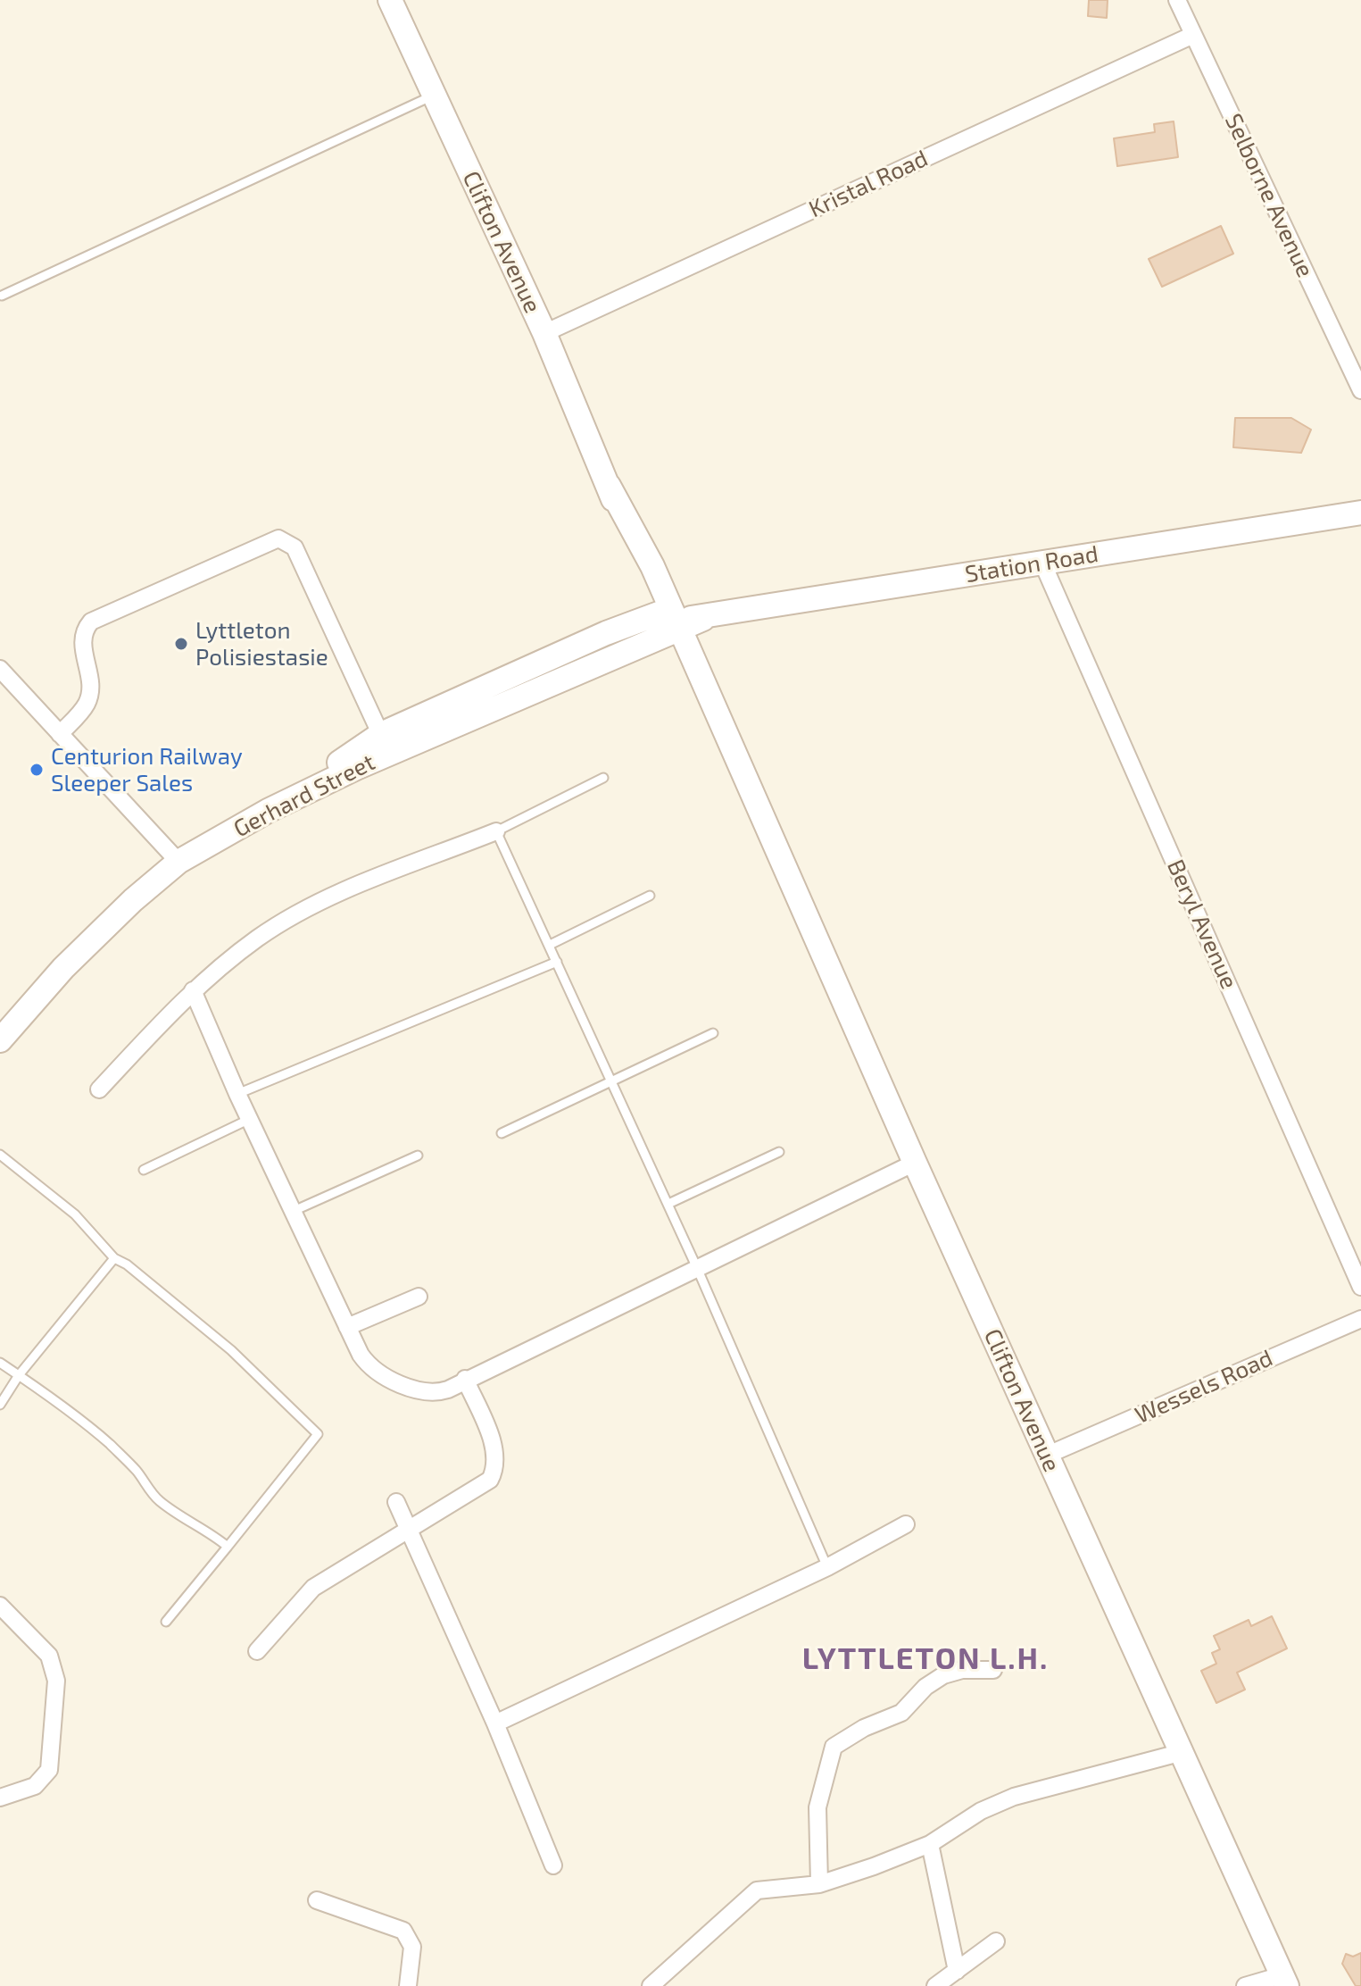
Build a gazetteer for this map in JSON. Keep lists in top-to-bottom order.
{
  "streets": {
    "street": [
      "Kristal Road",
      "Selborne Avenue",
      "Clifton Avenue",
      "Station Road",
      "Gerhard Street",
      "Beryl Avenue",
      "Wessels Road"
    ]
  },
  "crossings": [
    ["Kristal Road", "Selborne Avenue"],
    ["Kristal Road", "Clifton Avenue"],
    ["Clifton Avenue", "Station Road"],
    ["Clifton Avenue", "Gerhard Street"],
    ["Clifton Avenue", "Wessels Road"],
    ["Station Road", "Gerhard Street"],
    ["Station Road", "Beryl Avenue"]
  ],
  "districts": ["LYTTLETON L.H."],
  "places": ["Lyttleton Polisiestasie", "Centurion Railway Sleeper Sales"]
}
